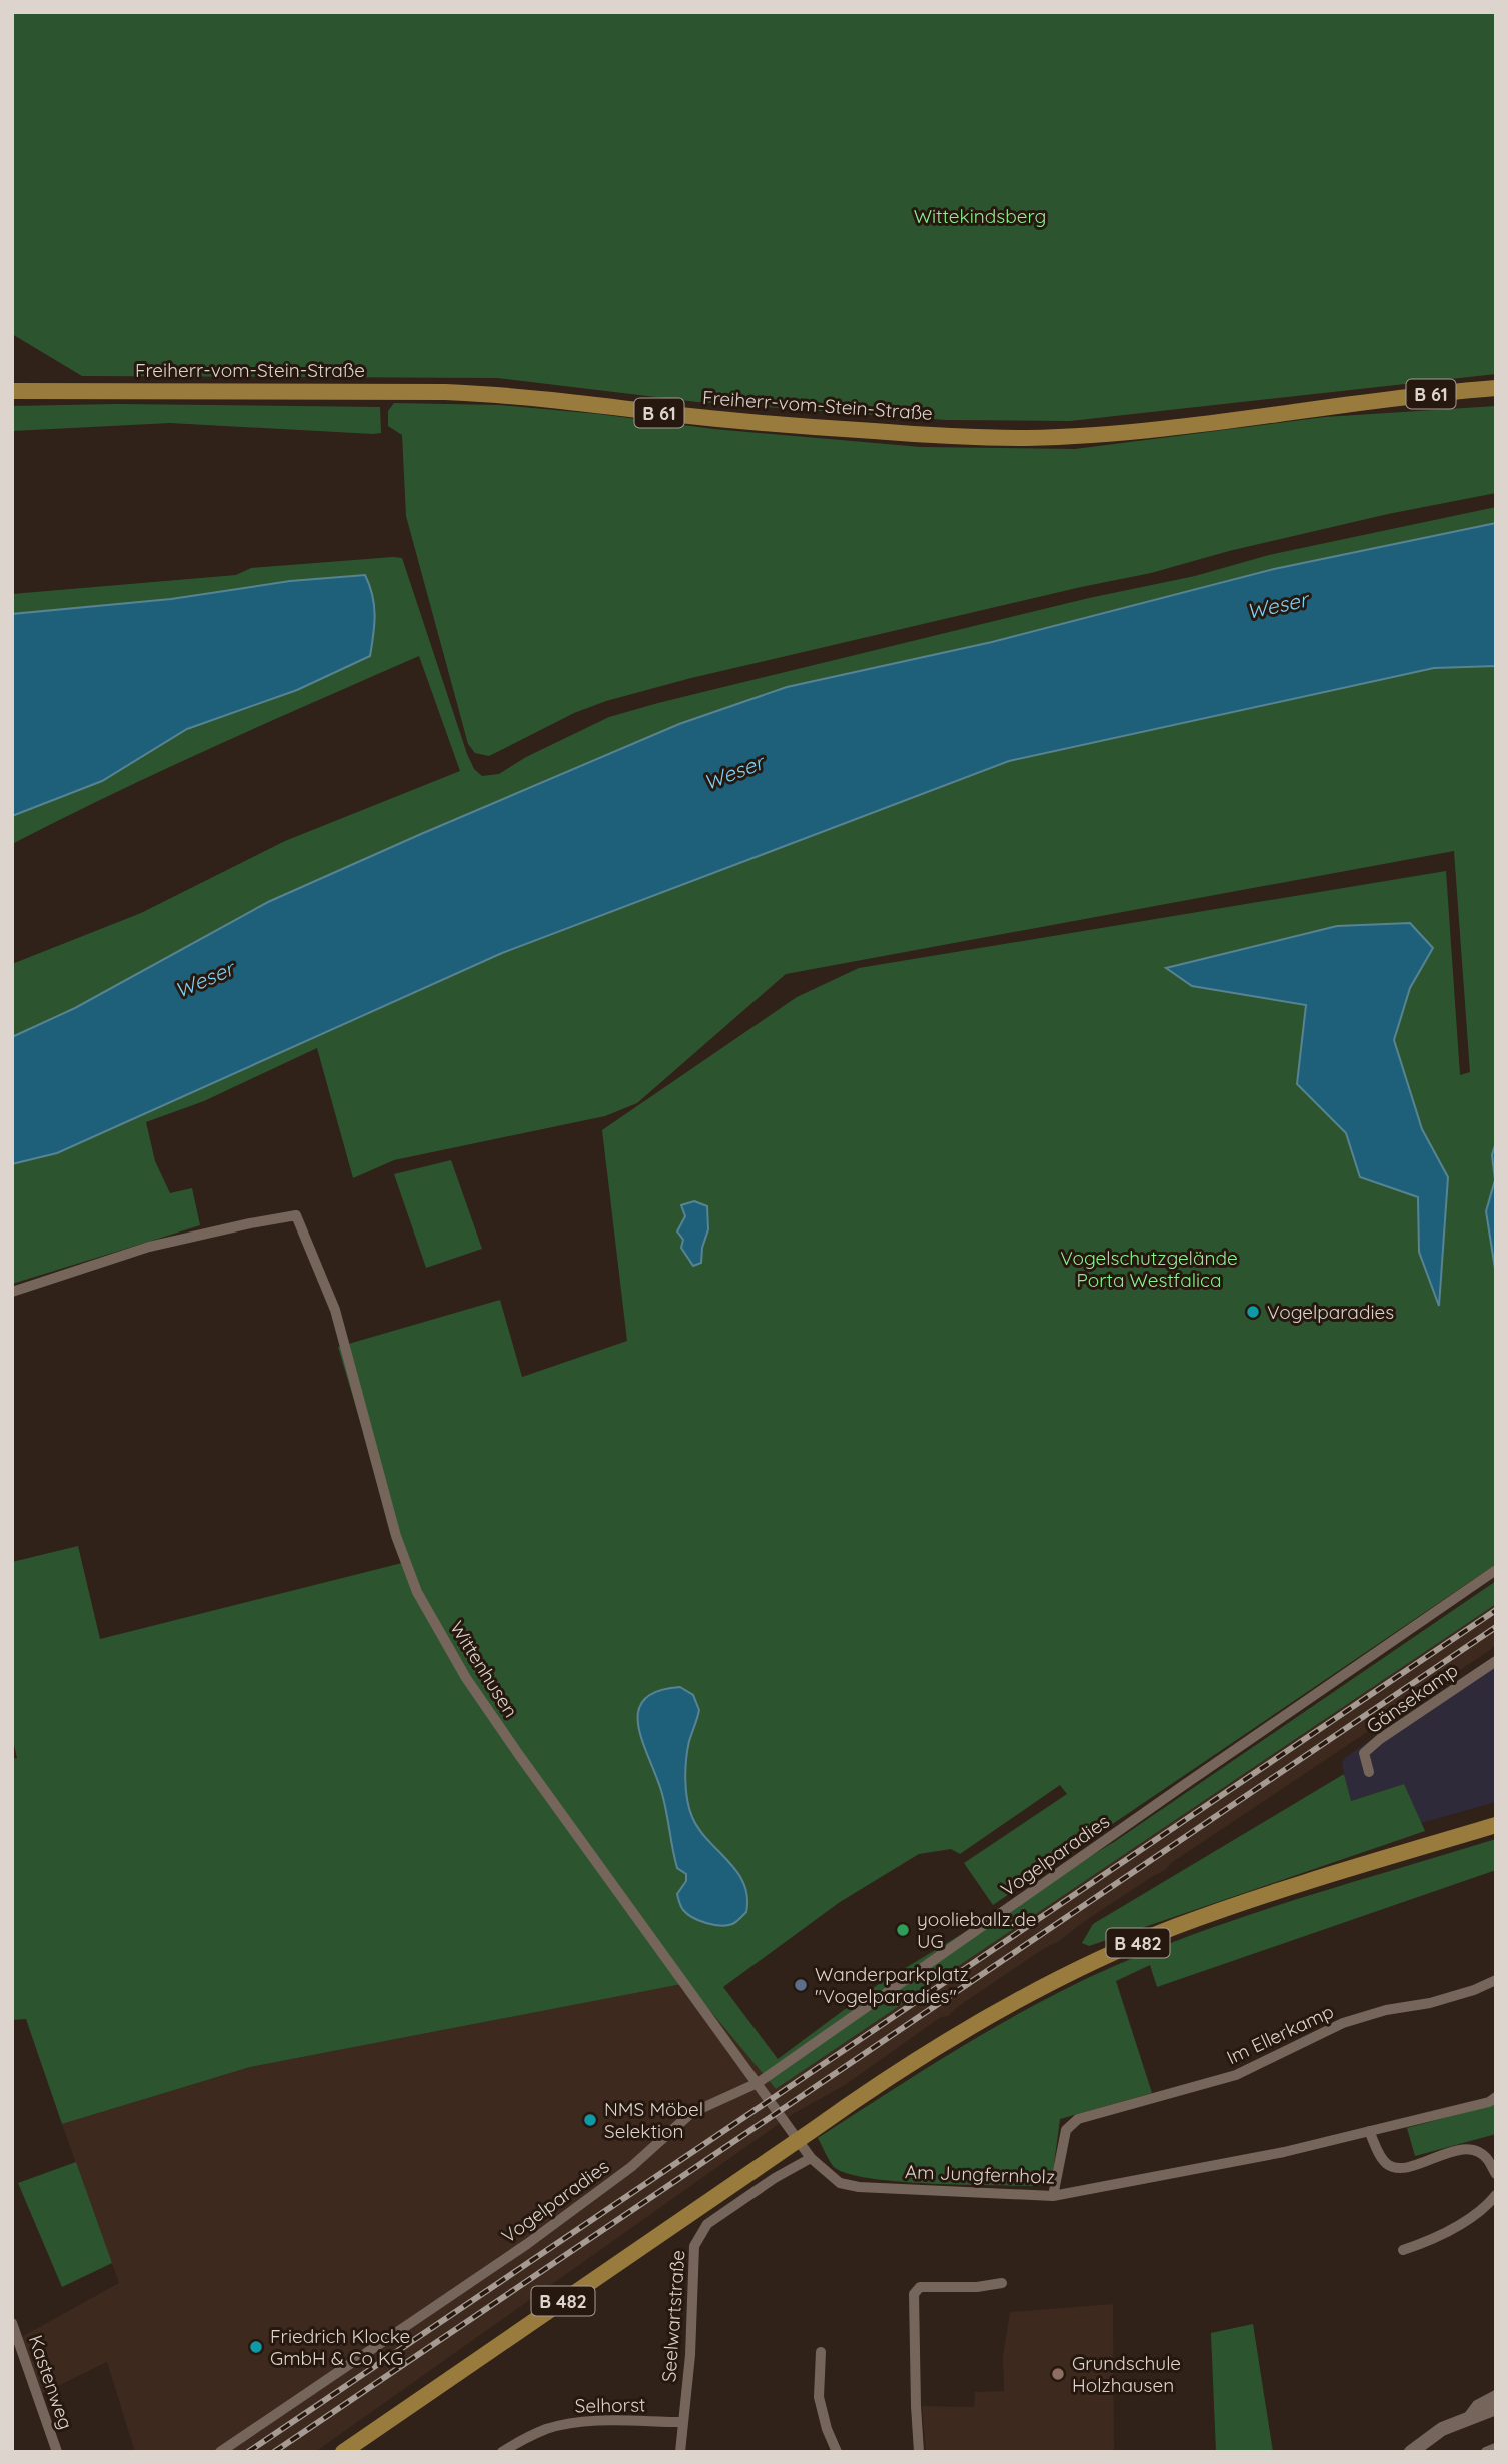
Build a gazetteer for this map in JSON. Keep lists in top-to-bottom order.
{
  "streets": {
    "main road": ["Freiherr-vom-Stein-Straße", "B 61", "B 482"],
    "street": [
      "Wittenhusen",
      "Gänsekamp",
      "Vogelparadies",
      "Im Ellerkamp",
      "Am Jungfernholz",
      "Seelwartstraße",
      "Kastenweg",
      "Selhorst"
    ]
  },
  "crossings": [
    ["Wittenhusen", "Vogelparadies"],
    ["Wittenhusen", "Am Jungfernholz"],
    ["Vogelparadies", "Am Jungfernholz"],
    ["Im Ellerkamp", "Am Jungfernholz"],
    ["Am Jungfernholz", "Seelwartstraße"],
    ["Seelwartstraße", "Selhorst"]
  ],
  "water": ["Weser"],
  "parks": ["Wittekindsberg", "Vogelschutzgelände Porta Westfalica"],
  "places": [
    "Vogelparadies",
    "yoolieballz.de UG",
    "Wanderparkplatz \"Vogelparadies\"",
    "NMS Möbel Selektion",
    "Friedrich Klocke GmbH & Co KG",
    "Grundschule Holzhausen"
  ]
}
